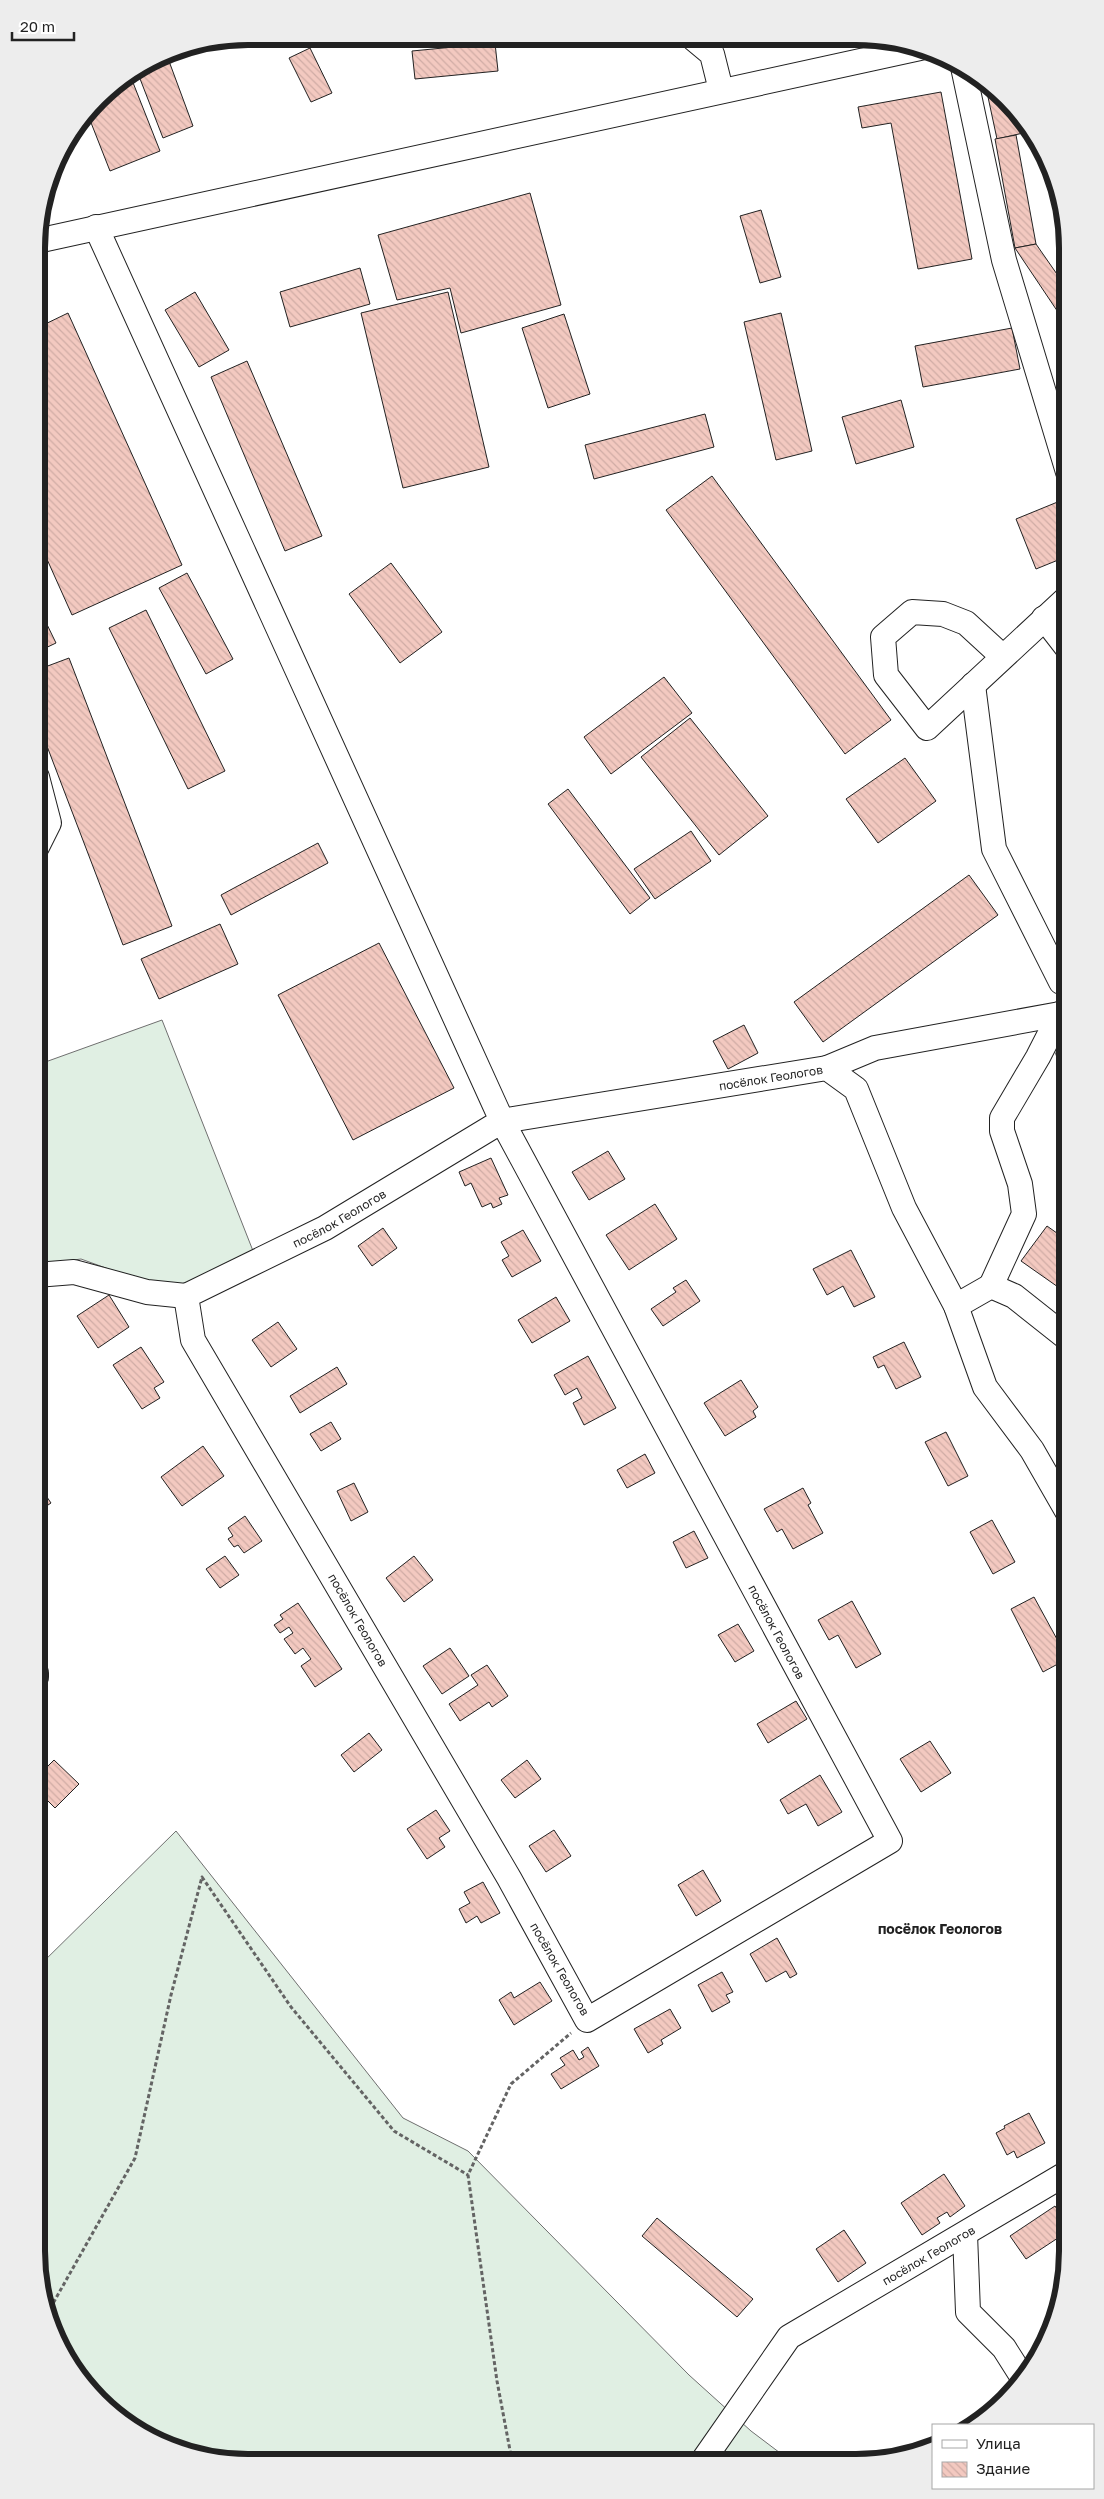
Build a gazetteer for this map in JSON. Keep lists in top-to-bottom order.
{
  "streets": {
    "street": ["посёлок Геологов"]
  },
  "districts": ["посёлок Геологов"],
  "legend": ["Улица", "Здание"],
  "scale_bar": "20 m"
}
